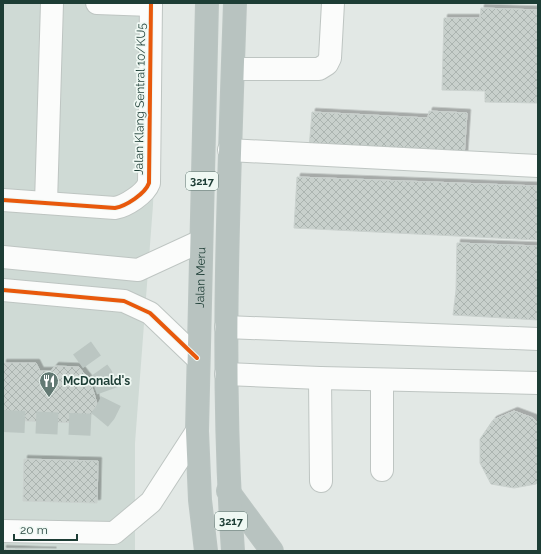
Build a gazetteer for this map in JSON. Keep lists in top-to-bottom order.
{
  "streets": {
    "highway": ["3217", "Jalan Meru"],
    "street": ["Jalan Klang Sentral 10/KU5"]
  },
  "places": {
    "restaurant": ["McDonald's"]
  },
  "scale_bar": "20 m"
}
